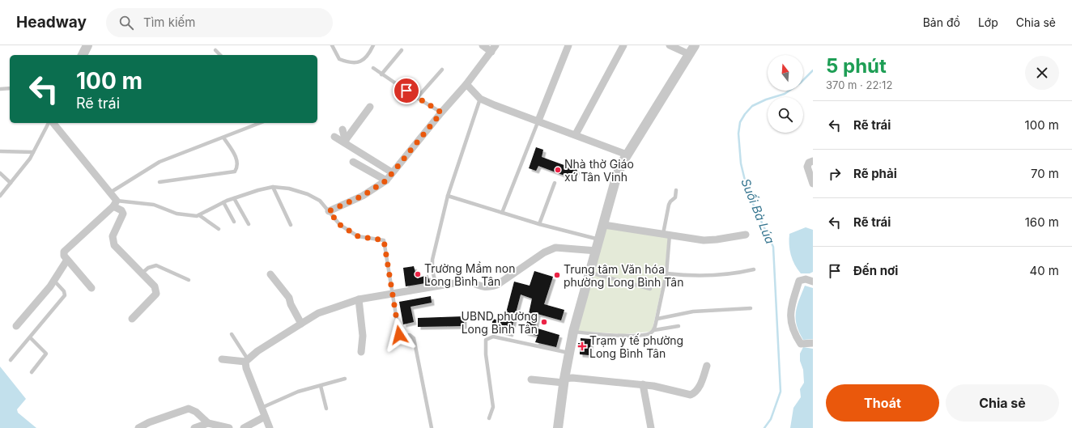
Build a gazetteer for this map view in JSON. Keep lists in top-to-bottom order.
{
  "water": ["Suối Bà Lúa"],
  "places": {
    "other": [
      "Nhà thờ Giáo xứ Tân Vinh",
      "Trường Mầm non Long Bình Tân",
      "Trung tâm Văn hóa phường Long Bình Tân",
      "UBND phường Long Bình Tân"
    ],
    "health": ["Trạm y tế phường Long Bình Tân"]
  },
  "north": "top",
  "page": {
    "header": "Headway",
    "search": "Tìm kiếm",
    "nav": ["Bản đồ", "Lớp", "Chia sẻ"],
    "heading": ["5 phút", "370 m · 22:12"],
    "turn": ["100 m", "Rẽ trái"],
    "list": [
      {
        "name": "Rẽ trái",
        "value": "100 m"
      },
      {
        "name": "Rẽ phải",
        "value": "70 m"
      },
      {
        "name": "Rẽ trái",
        "value": "160 m"
      },
      {
        "name": "Đến nơi",
        "value": "40 m"
      }
    ],
    "buttons": ["Thoát", "Chia sẻ"]
  }
}
